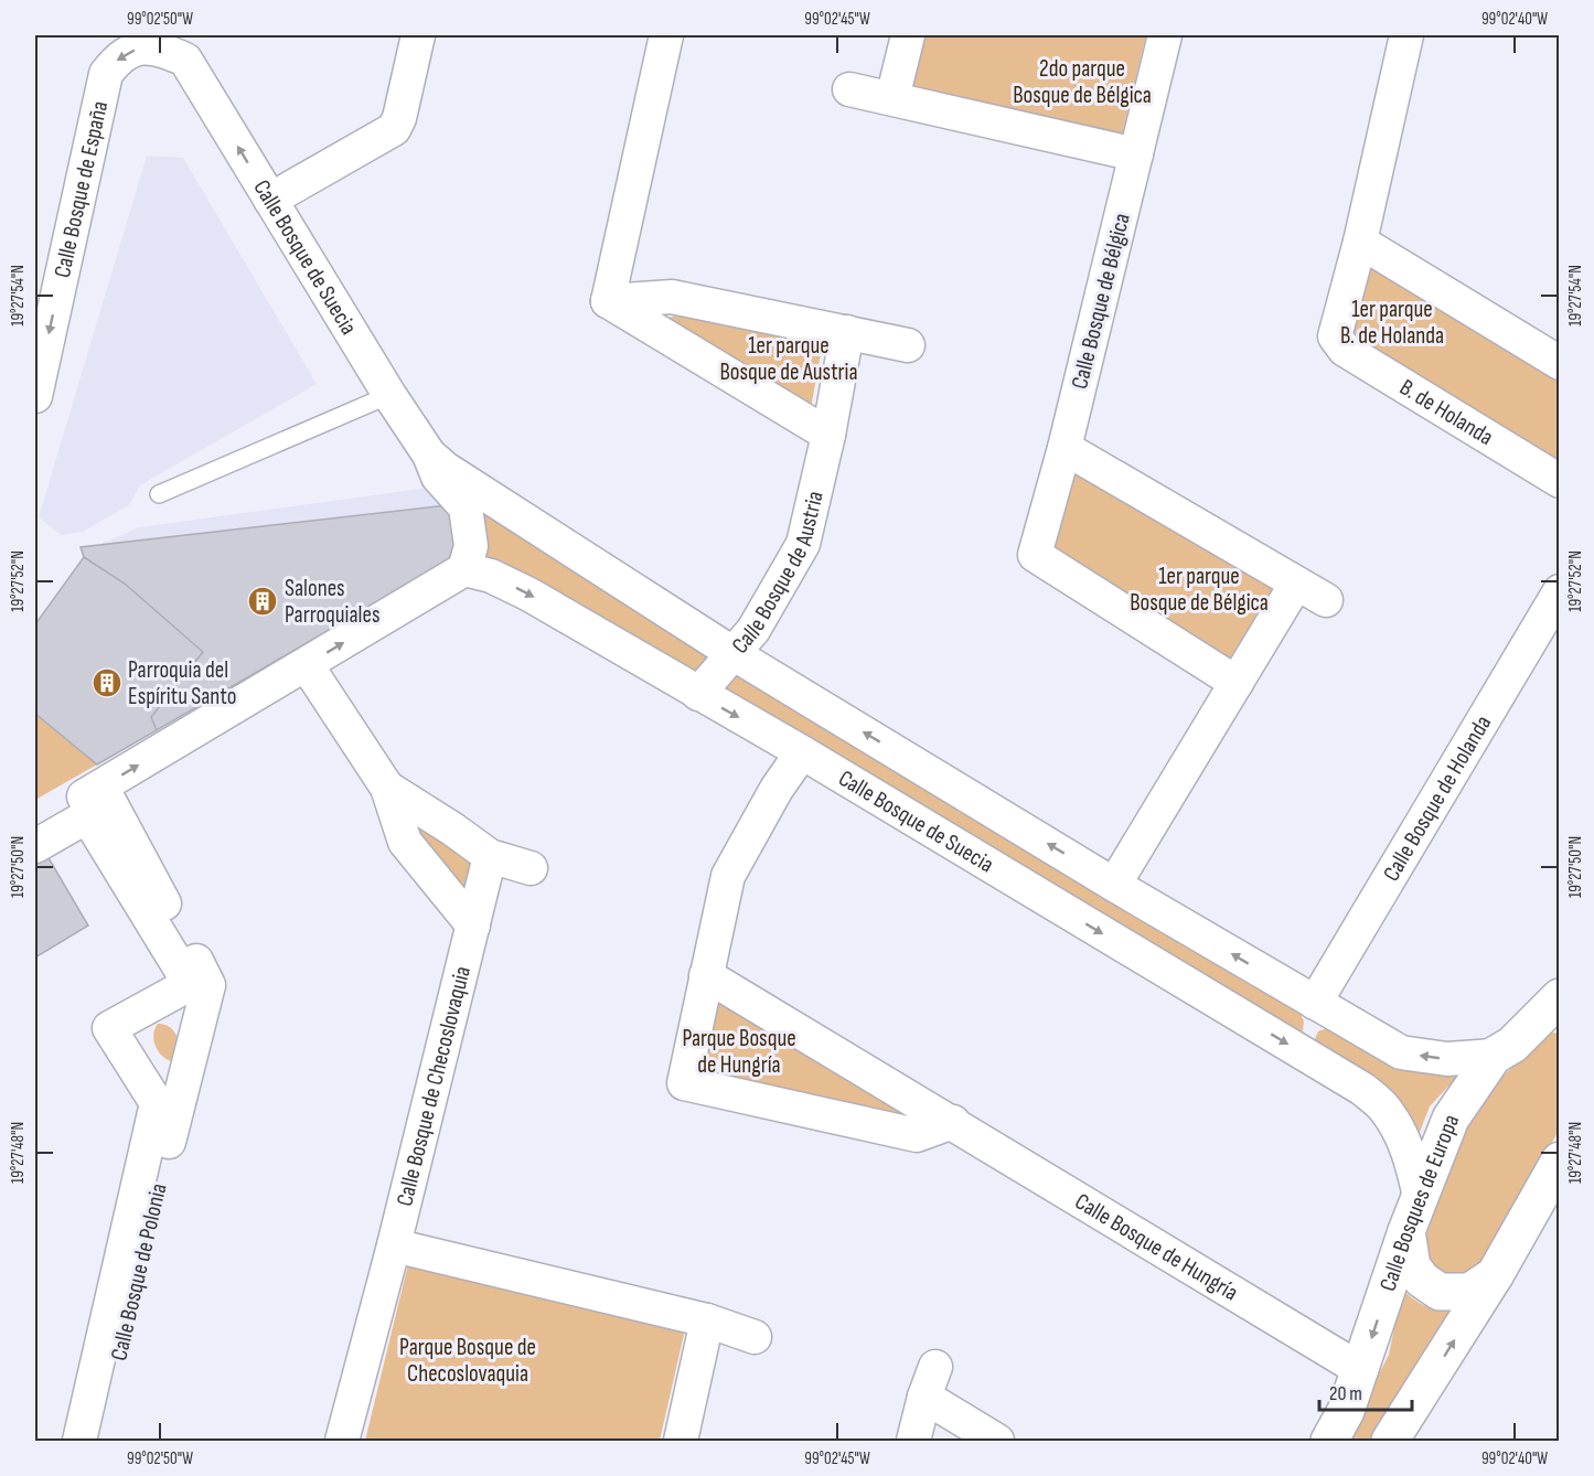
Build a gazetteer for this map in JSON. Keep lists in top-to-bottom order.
{
  "streets": {
    "street": [
      "Calle Bosque de España",
      "Calle Bosque de Suecia",
      "Calle Bosque de Bélgica",
      "B. de Holanda",
      "Calle Bosque de Austria",
      "Calle Bosque de Holanda",
      "Calle Bosque de Checoslovaquia",
      "Calle Bosques de Europa",
      "Calle Bosque de Hungría",
      "Calle Bosque de Polonia"
    ]
  },
  "crossings": [
    ["Calle Bosque de España", "Calle Bosque de Suecia"],
    ["Calle Bosque de Suecia", "Calle Bosque de Austria"],
    ["Calle Bosque de Suecia", "Calle Bosque de Holanda"],
    ["Calle Bosque de Suecia", "Calle Bosques de Europa"],
    ["Calle Bosques de Europa", "Calle Bosque de Hungría"]
  ],
  "one_way": ["Calle Bosque de España"],
  "parks": [
    "2do parque Bosque de Bélgica",
    "1er parque B. de Holanda",
    "1er parque Bosque de Austria",
    "1er parque Bosque de Bélgica",
    "Parque Bosque de Hungría",
    "Parque Bosque de Checoslovaquia"
  ],
  "places": {
    "building": ["Salones Parroquiales", "Parroquia del Espíritu Santo"]
  },
  "scale_bar": "20 m",
  "coordinates": [
    "99°02'50\"W",
    "99°02'45\"W",
    "99°02'40\"W",
    "19°27'54\"N",
    "19°27'52\"N",
    "19°27'50\"N",
    "19°27'48\"N"
  ]
}
